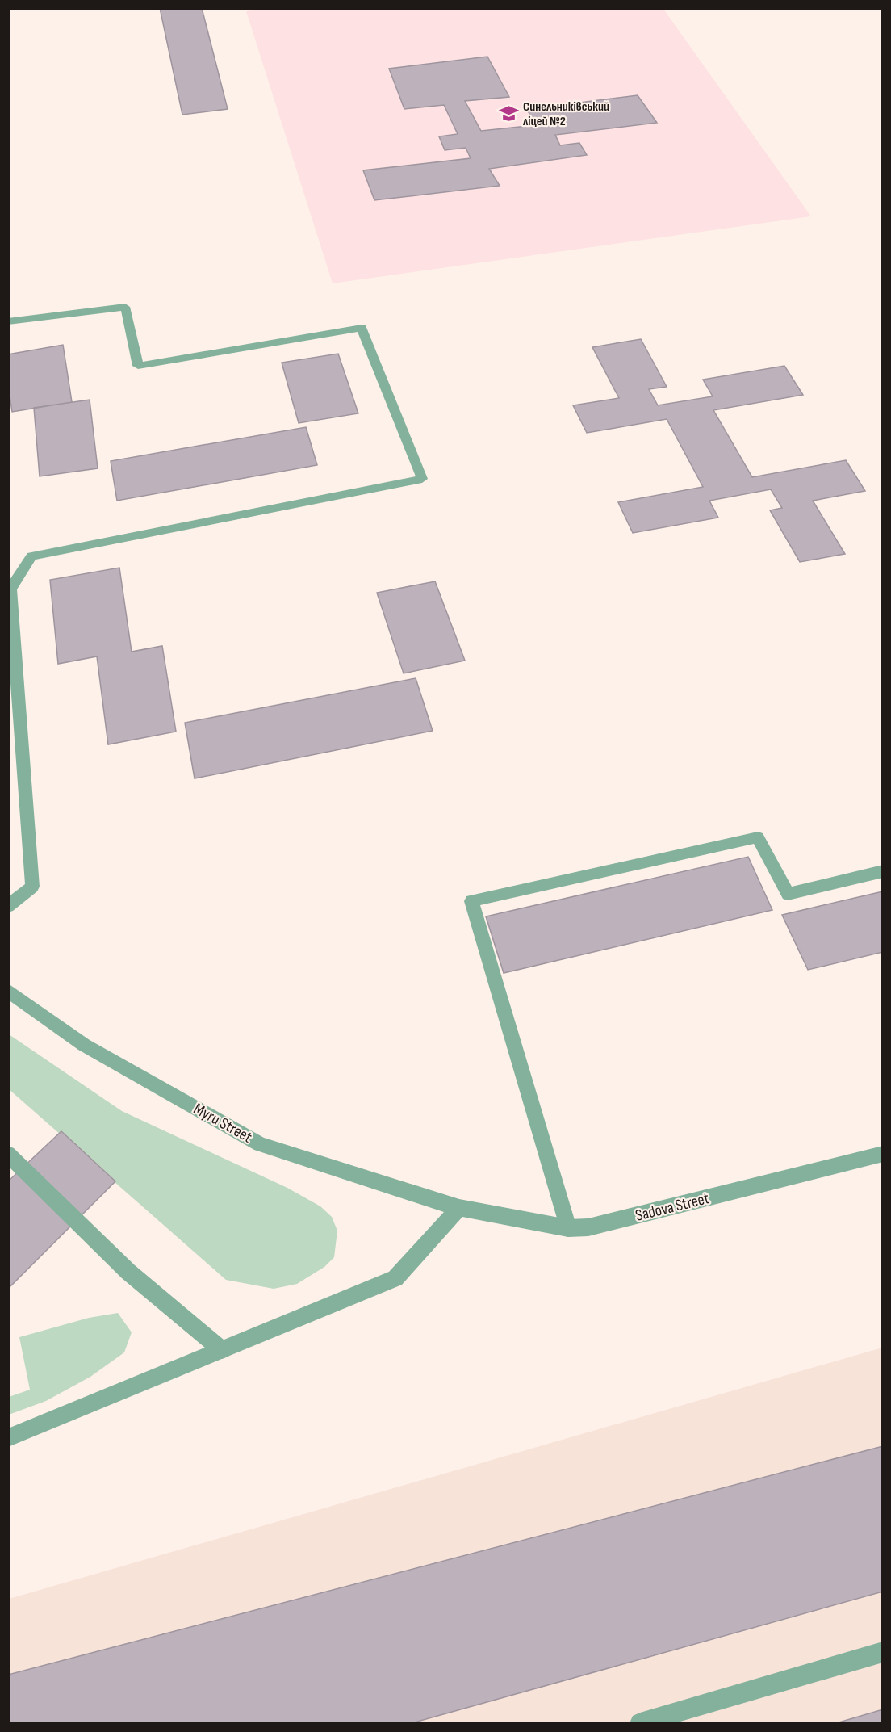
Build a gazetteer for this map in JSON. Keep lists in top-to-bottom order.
{
  "streets": {
    "street": ["Myru Street", "Sadova Street"]
  },
  "crossings": [
    ["Myru Street", "Sadova Street"]
  ],
  "places": {
    "school or university": ["Синельниківський ліцей №2"]
  }
}
